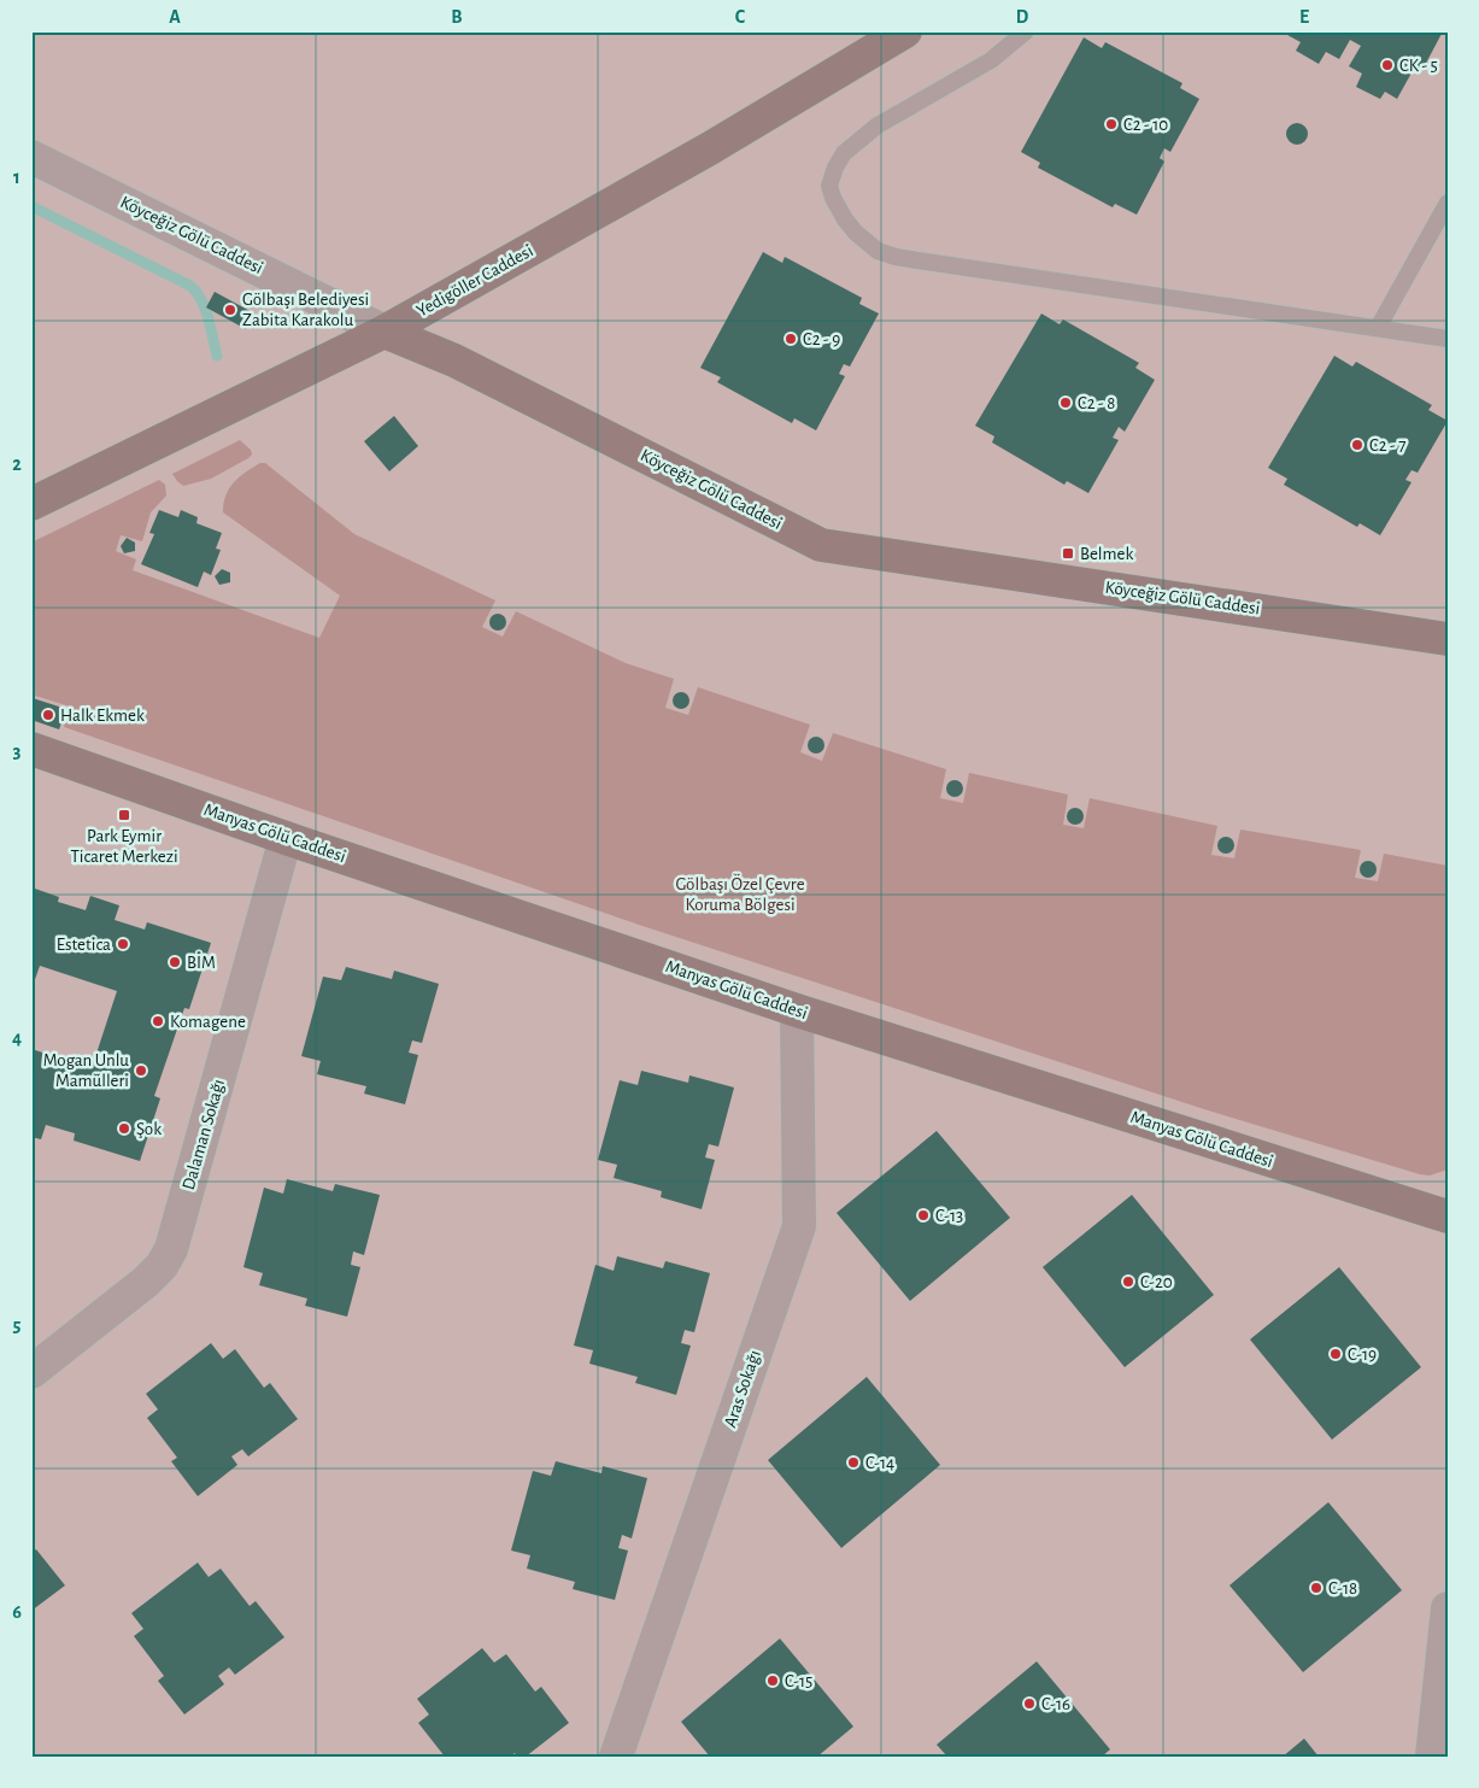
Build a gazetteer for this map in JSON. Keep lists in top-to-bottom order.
{
  "streets": {
    "street": [
      "Köyceğiz Gölü Caddesi",
      "Yedigöller Caddesi",
      "Manyas Gölü Caddesi",
      "Dalaman Sokağı",
      "Aras Sokağı"
    ]
  },
  "crossings": [
    ["Köyceğiz Gölü Caddesi", "Yedigöller Caddesi"],
    ["Manyas Gölü Caddesi", "Dalaman Sokağı"],
    ["Manyas Gölü Caddesi", "Aras Sokağı"]
  ],
  "parks": ["Gölbaşı Özel Çevre Koruma Bölgesi"],
  "places": {
    "other": [
      "CK - 5",
      "C2 - 10",
      "Gölbaşı Belediyesi Zabita Karakolu",
      "C2 - 9",
      "C2 - 8",
      "C2 - 7",
      "Halk Ekmek",
      "Estetica",
      "BİM",
      "Komagene",
      "Mogan Unlu Mamülleri",
      "Şok",
      "C-13",
      "C-20",
      "C-19",
      "C-14",
      "C-18",
      "C-15",
      "C-16"
    ],
    "transit": ["Belmek", "Park Eymir Ticaret Merkezi"]
  },
  "grid": {
    "columns": [
      "A",
      "B",
      "C",
      "D",
      "E"
    ],
    "rows": [
      "1",
      "2",
      "3",
      "4",
      "5",
      "6"
    ]
  }
}
